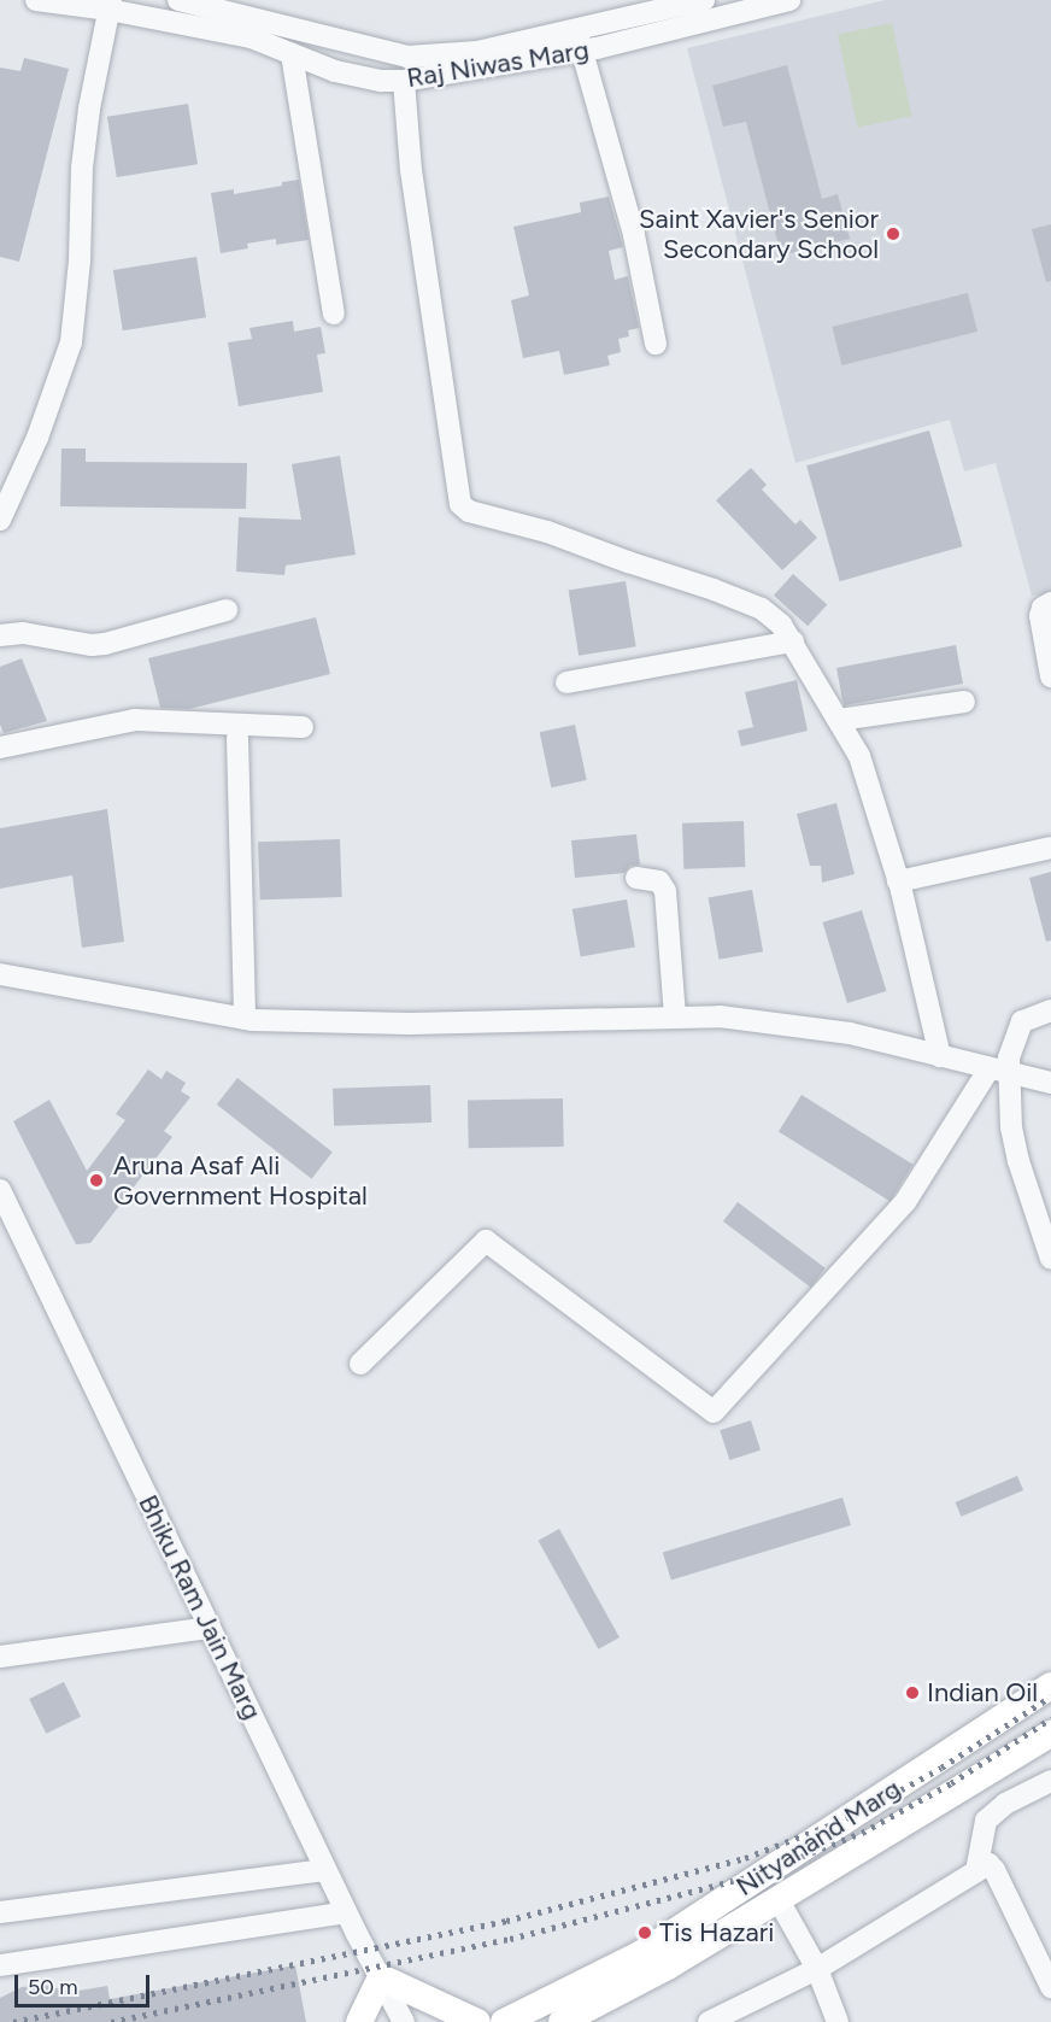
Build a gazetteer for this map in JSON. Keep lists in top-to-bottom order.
{
  "streets": {
    "main road": ["Nityanand Marg"],
    "street": ["Raj Niwas Marg", "Bhiku Ram Jain Marg"]
  },
  "places": [
    "Saint Xavier's Senior Secondary School",
    "Aruna Asaf Ali Government Hospital",
    "Indian Oil",
    "Tis Hazari"
  ],
  "scale_bar": "50 m"
}
